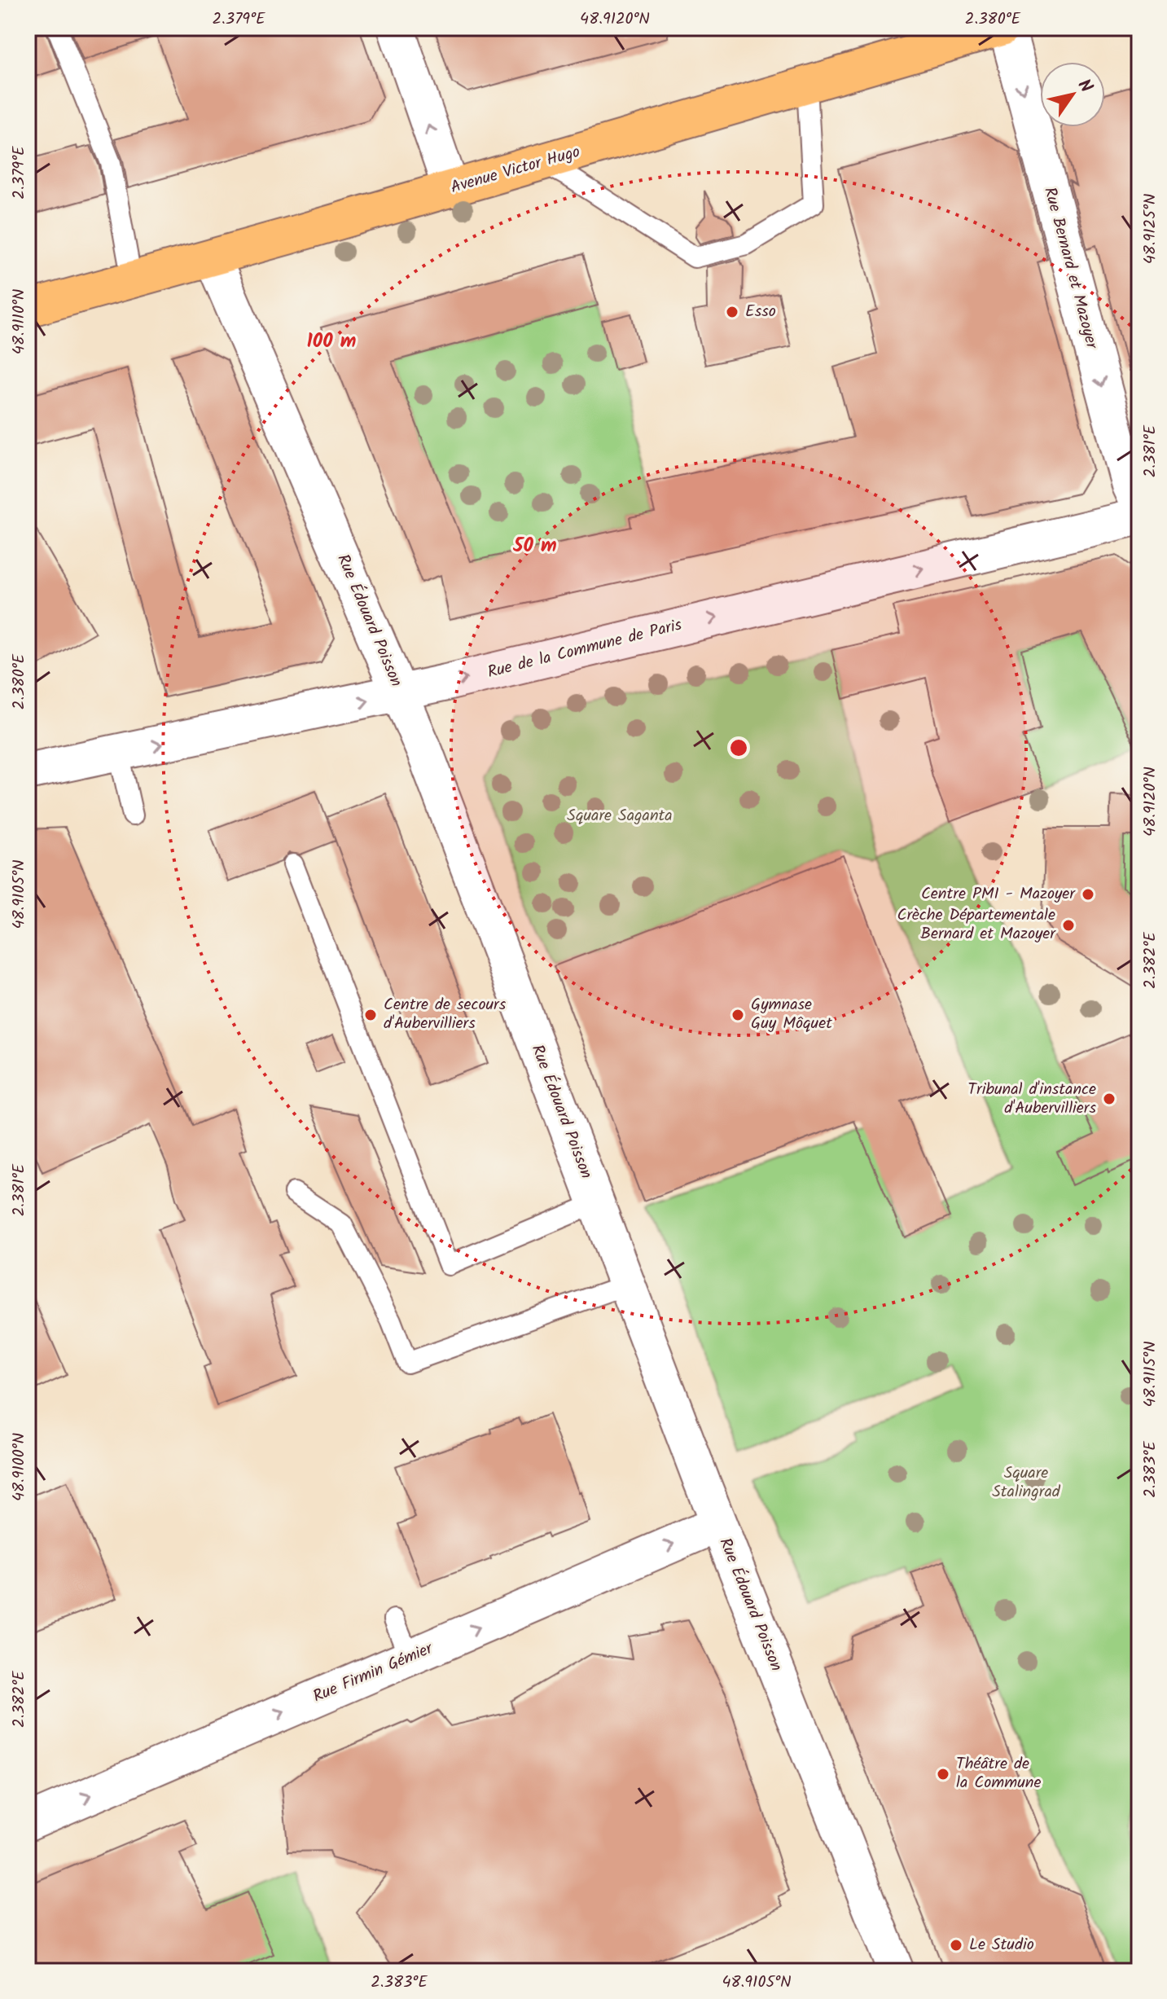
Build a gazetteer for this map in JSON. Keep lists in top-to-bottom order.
{
  "streets": {
    "main road": ["Avenue Victor Hugo"],
    "street": [
      "Rue Bernard et Mazoyer",
      "Rue Édouard Poisson",
      "Rue de la Commune de Paris",
      "Rue Firmin Gémier"
    ]
  },
  "crossings": [
    ["Avenue Victor Hugo", "Rue Bernard et Mazoyer"],
    ["Avenue Victor Hugo", "Rue Édouard Poisson"],
    ["Rue Édouard Poisson", "Rue de la Commune de Paris"],
    ["Rue Édouard Poisson", "Rue Firmin Gémier"]
  ],
  "one_way": ["Rue Bernard et Mazoyer", "Rue de la Commune de Paris", "Rue Firmin Gémier"],
  "parks": ["Square Saganta", "Square Stalingrad"],
  "places": [
    "Esso",
    "Centre PMI - Mazoyer",
    "Crèche Départementale Bernard et Mazoyer",
    "Centre de secours d'Aubervilliers",
    "Gymnase Guy Môquet",
    "Tribunal d'instance d'Aubervilliers",
    "Théâtre de la Commune",
    "Le Studio"
  ],
  "north": "top right",
  "coordinates": [
    "2.379°E",
    "48.9120°N",
    "2.380°E",
    "48.9125°N",
    "48.9110°N",
    "2.381°E",
    "48.9105°N",
    "2.382°E",
    "48.9115°N",
    "48.9100°N",
    "2.383°E"
  ],
  "rings": ["100 m", "50 m"]
}
